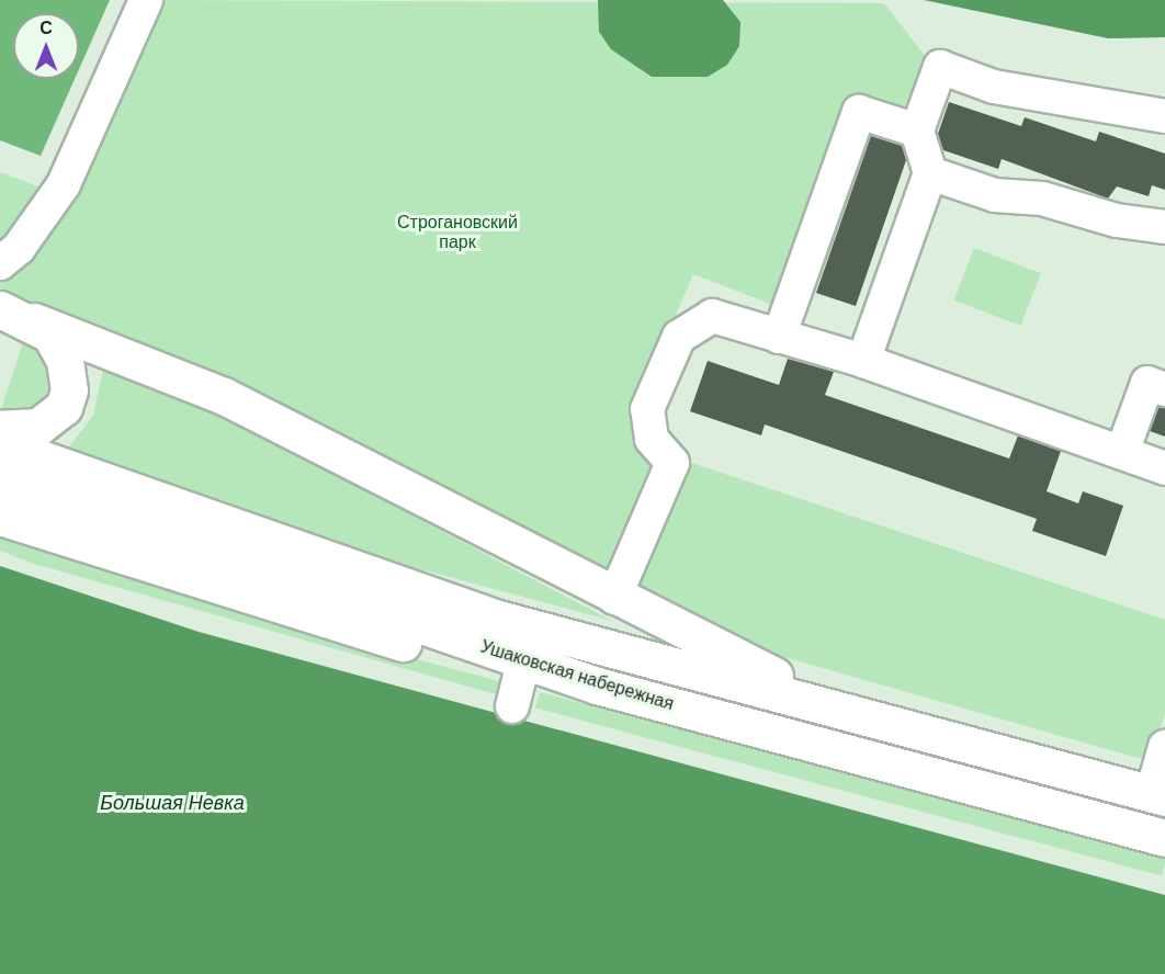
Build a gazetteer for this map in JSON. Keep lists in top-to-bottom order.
{
  "streets": {
    "main road": ["Ушаковская набережная"]
  },
  "water": ["Большая Невка"],
  "parks": ["Строгановский парк"],
  "north": "top"
}
